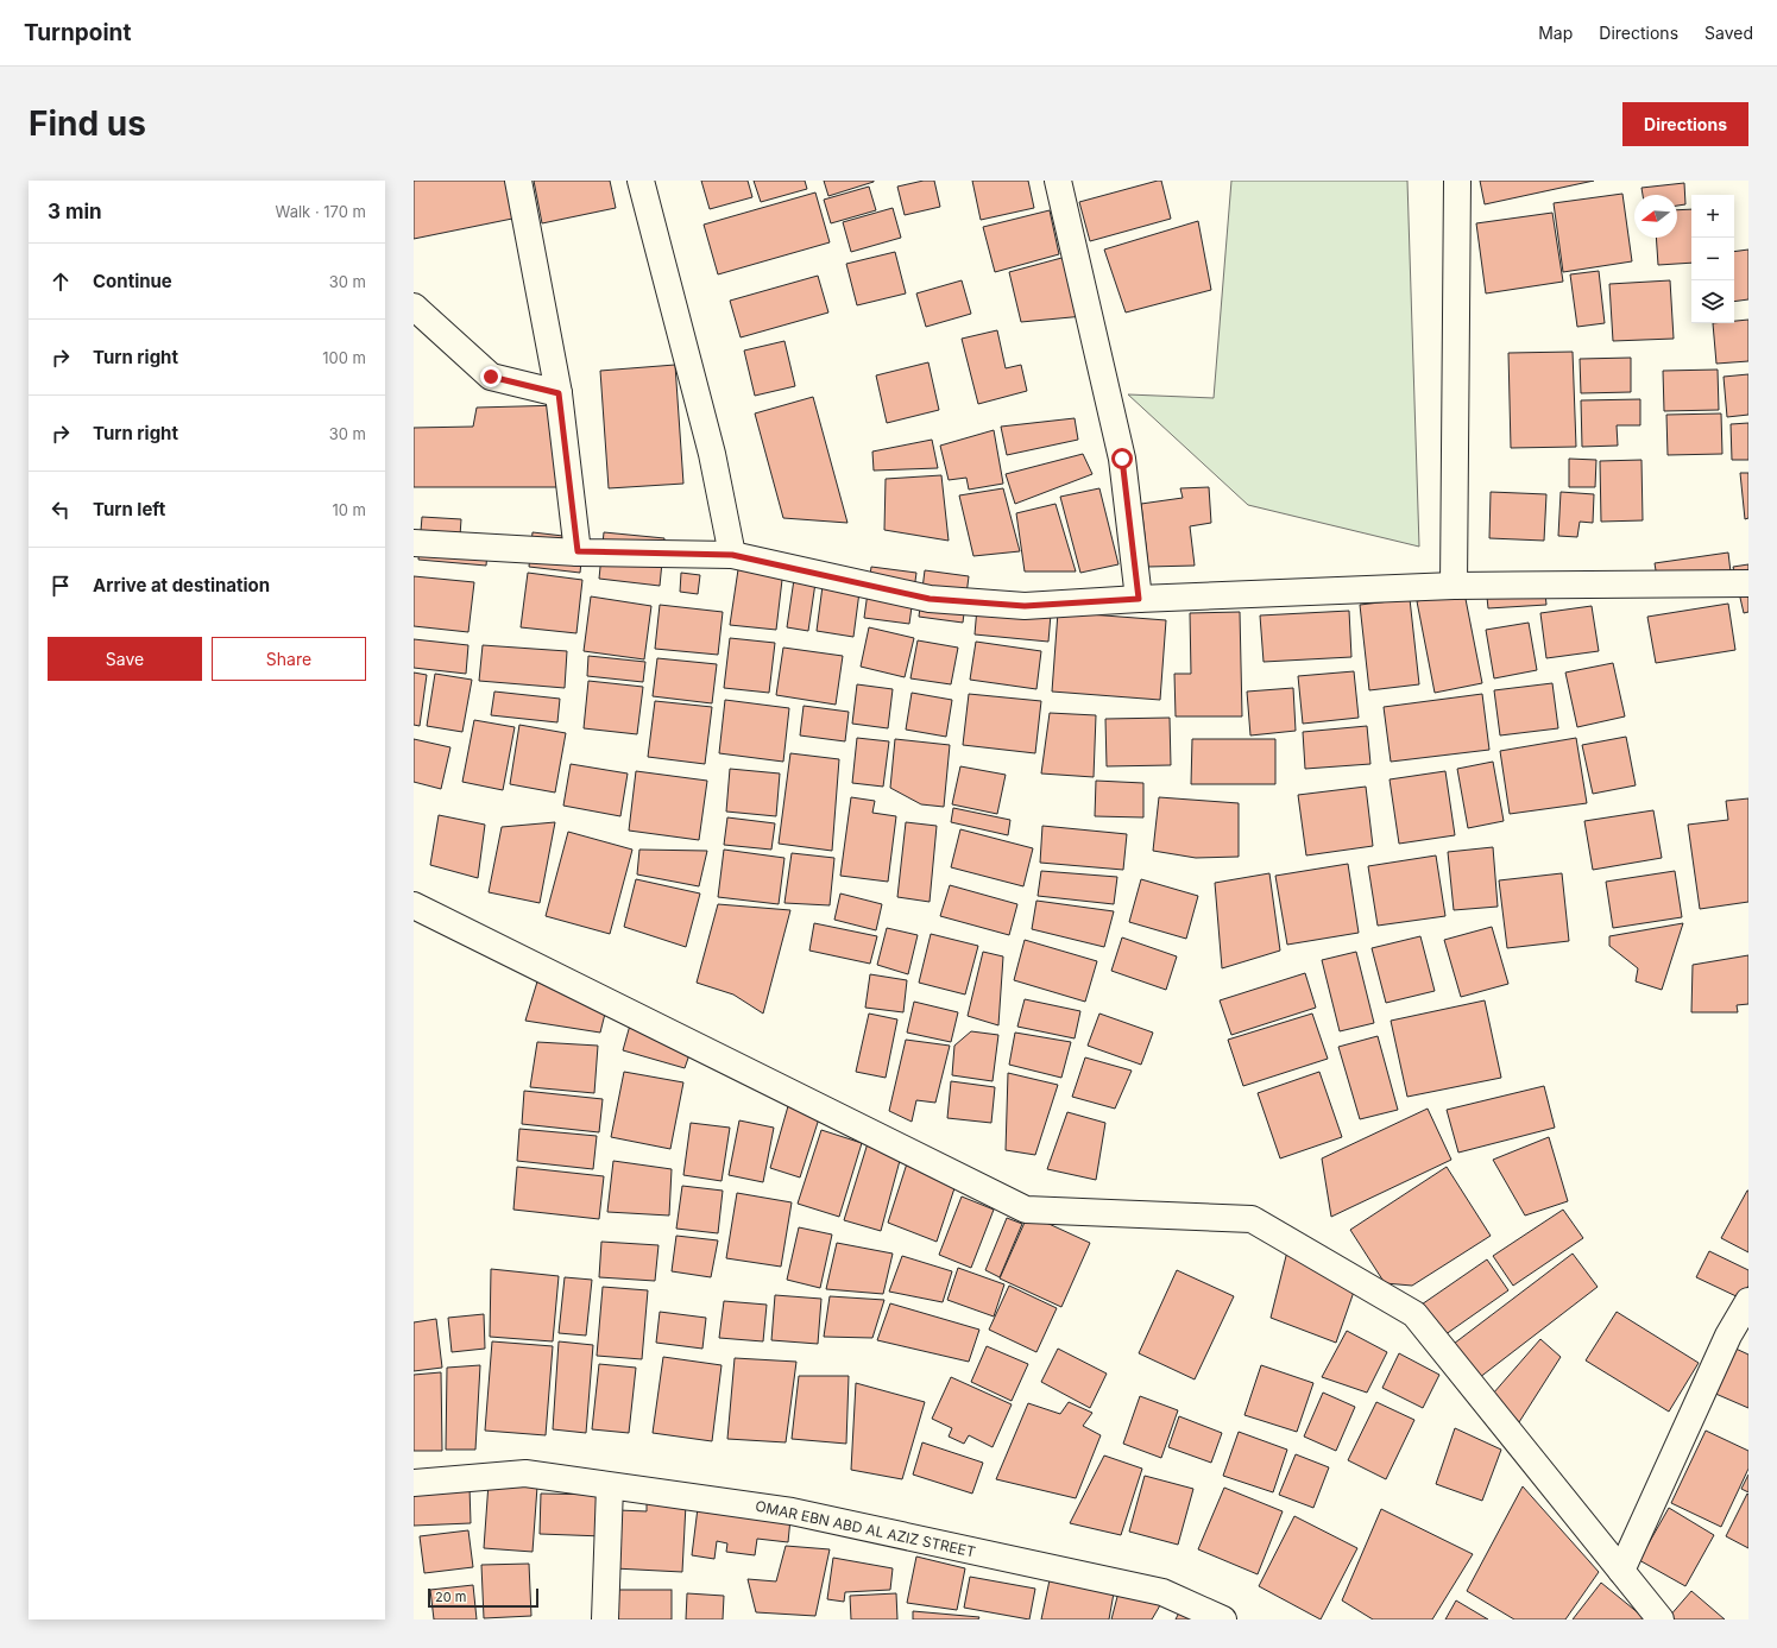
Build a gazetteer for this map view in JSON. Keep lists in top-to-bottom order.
{
  "streets": {
    "street": ["OMAR EBN ABD AL AZIZ STREET"]
  },
  "scale_bar": "20 m",
  "north": "left",
  "page": {
    "header": "Turnpoint",
    "nav": ["Map", "Directions", "Saved"],
    "buttons": [
      "Directions",
      ["Save", "Share"]
    ],
    "title": "Find us",
    "heading": ["3 min", "Walk · 170 m"],
    "map_buttons": ["+", "−"],
    "list": [
      ["Continue", "30 m"],
      ["Turn right", "100 m"],
      ["Turn right", "30 m"],
      ["Turn left", "10 m"],
      "Arrive at destination"
    ],
    "scale": "20 m"
  }
}
